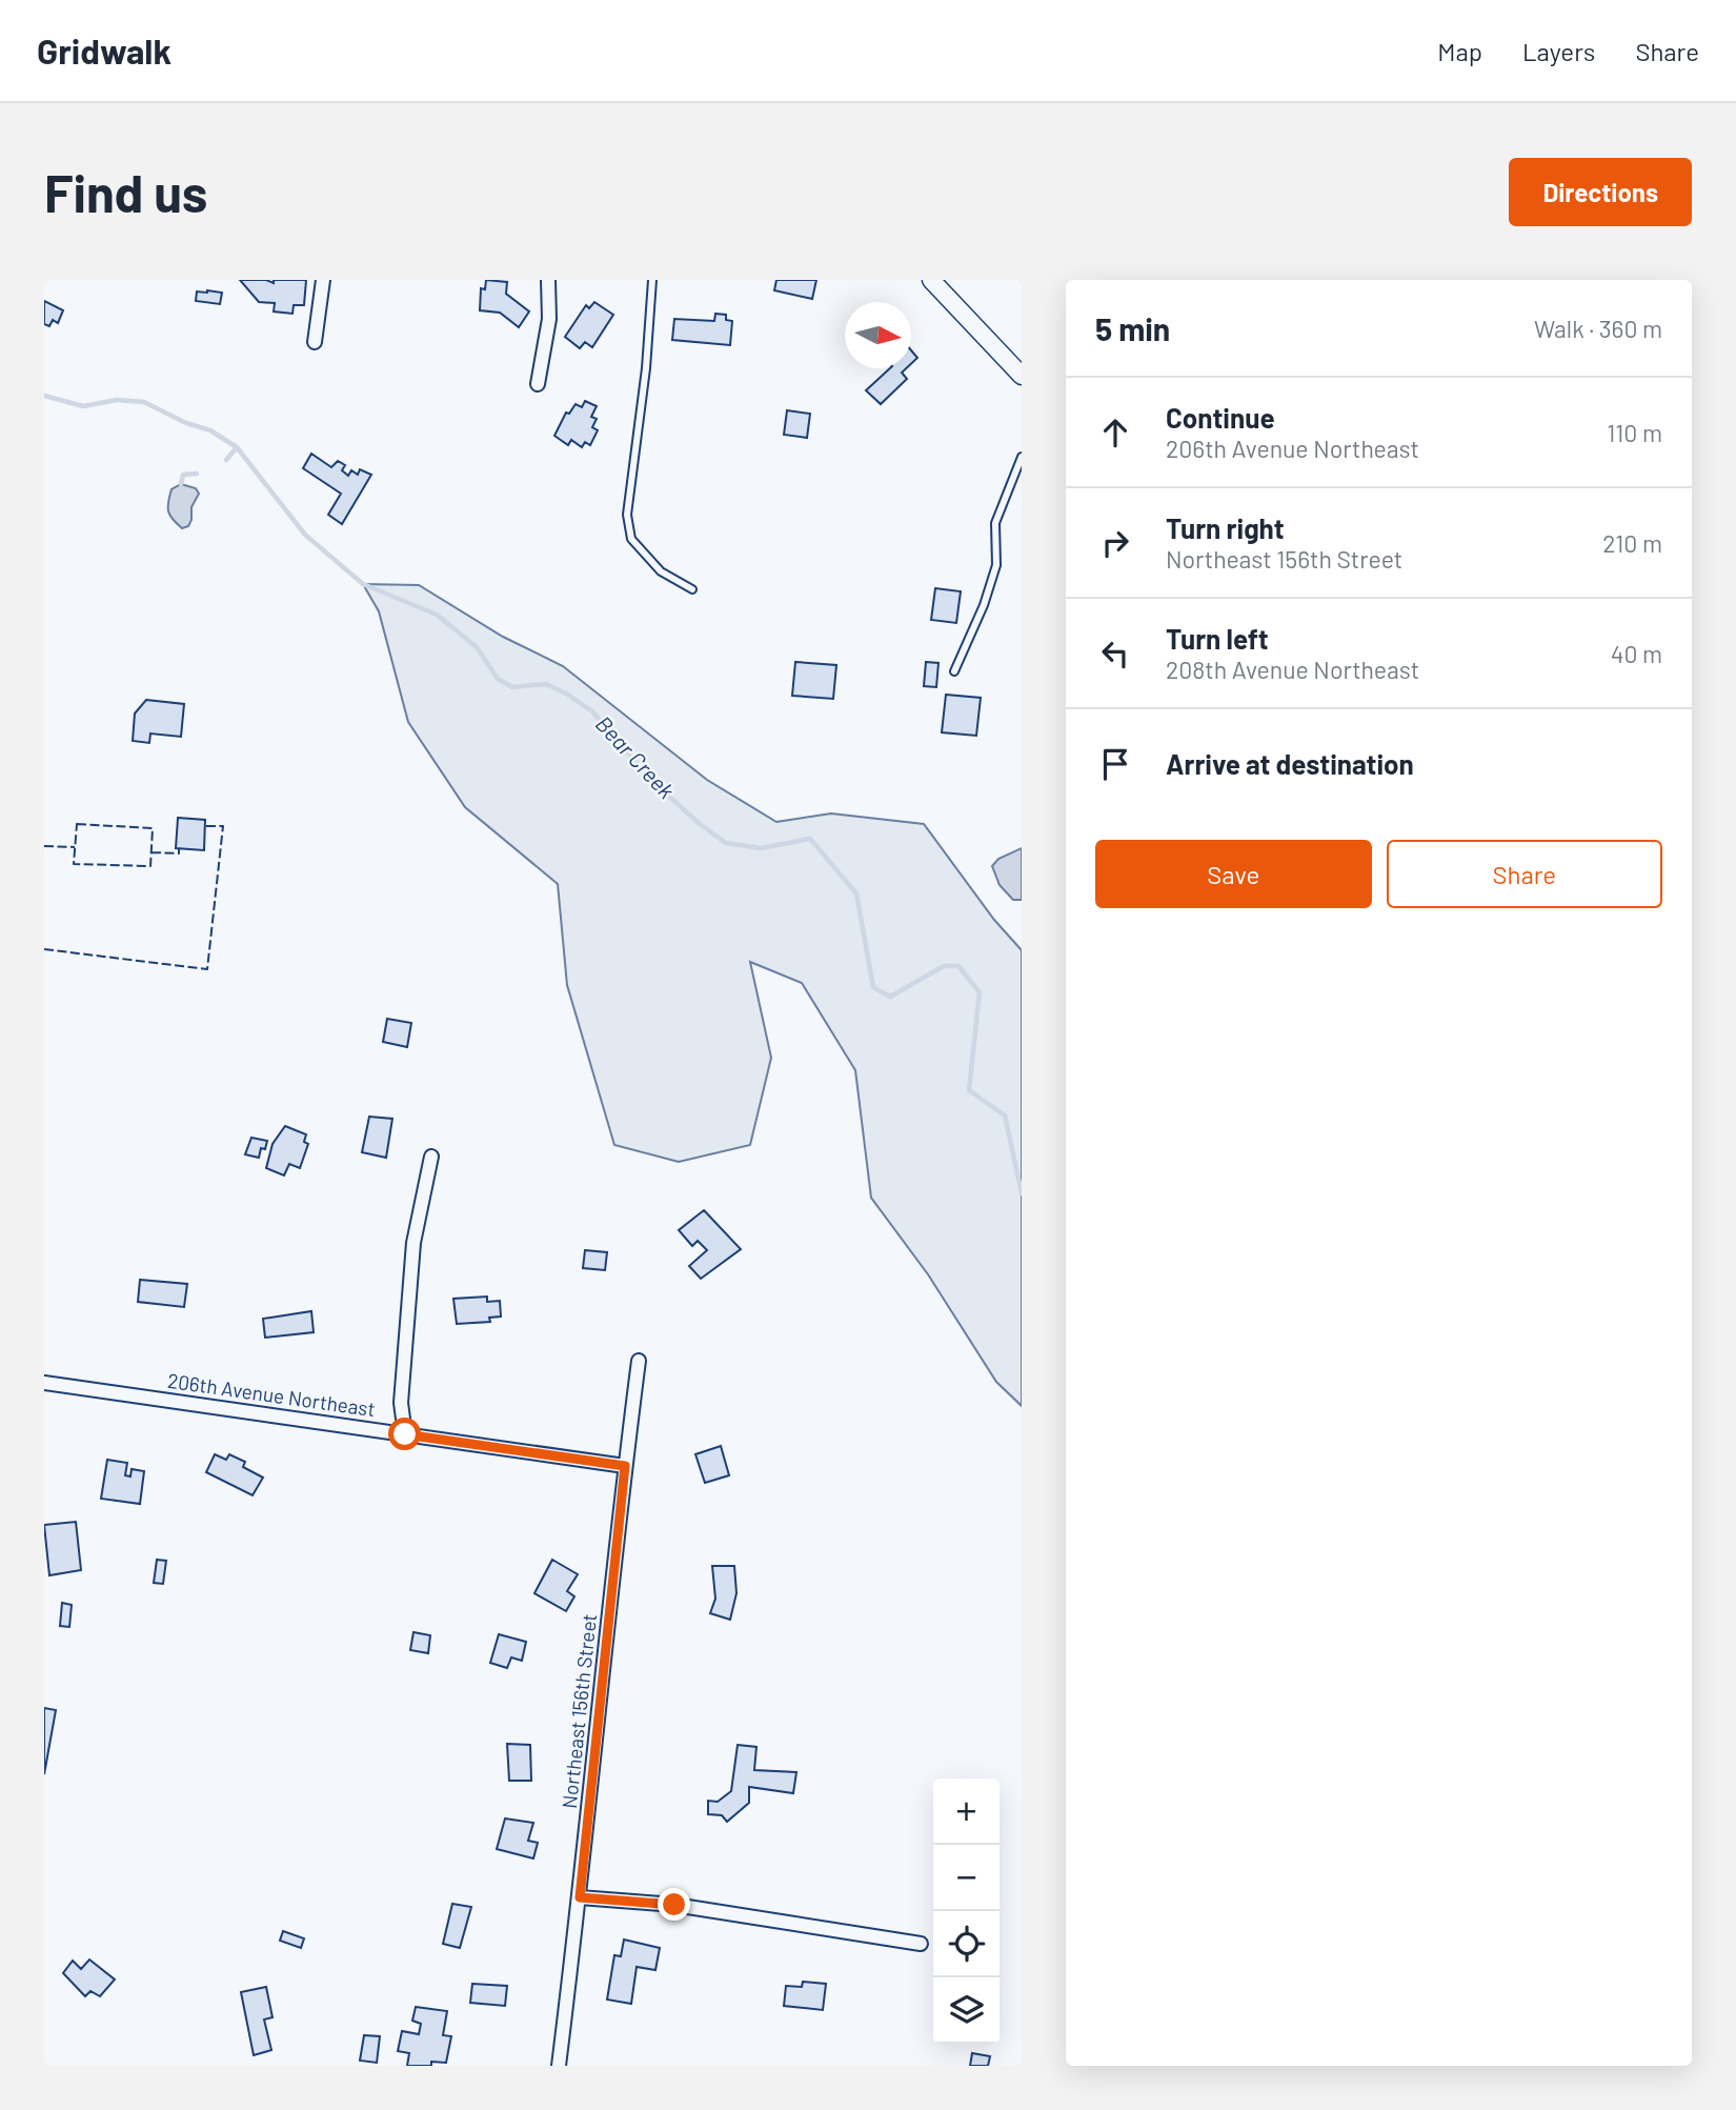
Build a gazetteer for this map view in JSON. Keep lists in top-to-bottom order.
{
  "streets": {
    "street": ["206th Avenue Northeast", "Northeast 156th Street"]
  },
  "crossings": [
    ["206th Avenue Northeast", "Northeast 156th Street"]
  ],
  "water": ["Bear Creek"],
  "north": "right",
  "page": {
    "header": "Gridwalk",
    "nav": ["Map", "Layers", "Share"],
    "buttons": [
      "Directions",
      ["Save", "Share"]
    ],
    "title": "Find us",
    "heading": ["5 min", "Walk · 360 m"],
    "list": [
      ["Continue", "206th Avenue Northeast", "110 m"],
      ["Turn right", "Northeast 156th Street", "210 m"],
      ["Turn left", "208th Avenue Northeast", "40 m"],
      "Arrive at destination"
    ],
    "map_buttons": ["+", "−"]
  }
}
